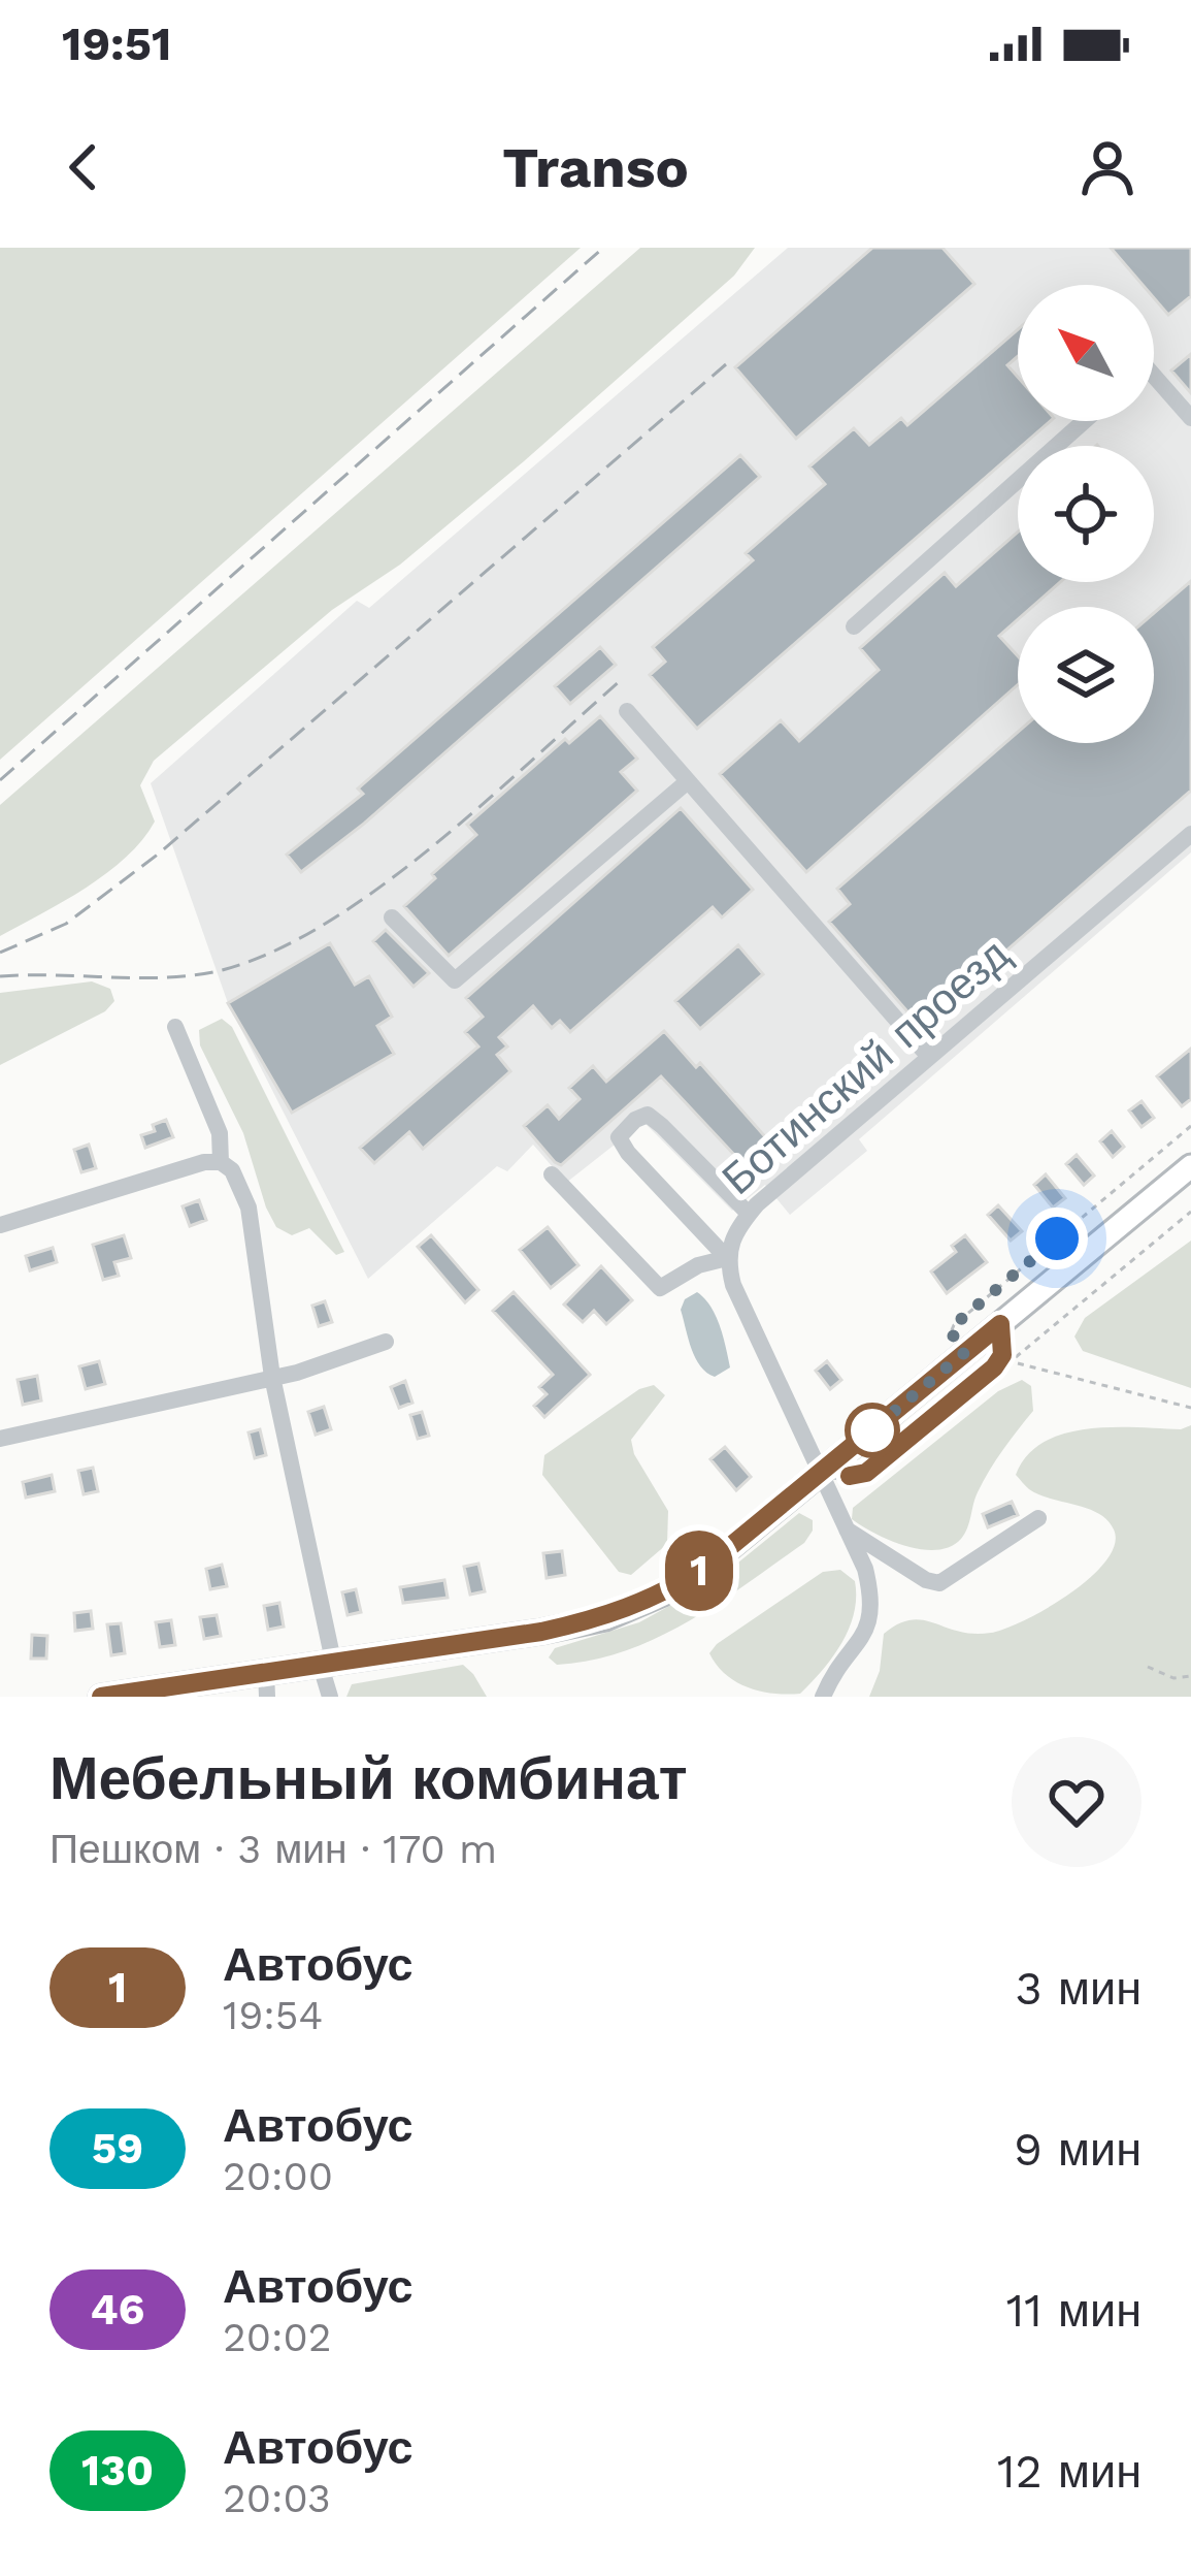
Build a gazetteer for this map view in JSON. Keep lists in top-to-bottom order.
{
  "streets": {
    "street": ["Ботинский проезд"]
  },
  "lines": ["bus line 1"],
  "north": "top left",
  "page": {
    "status": "19:51",
    "header": "Transo",
    "on_map": "1",
    "heading": ["Мебельный комбинат", "Пешком · 3 мин · 170 m"],
    "list": [
      {
        "mark": "1",
        "name": "Автобус",
        "note": "19:54",
        "value": "3 мин"
      },
      {
        "mark": "59",
        "name": "Автобус",
        "note": "20:00",
        "value": "9 мин"
      },
      {
        "mark": "46",
        "name": "Автобус",
        "note": "20:02",
        "value": "11 мин"
      },
      {
        "mark": "130",
        "name": "Автобус",
        "note": "20:03",
        "value": "12 мин"
      }
    ]
  }
}
